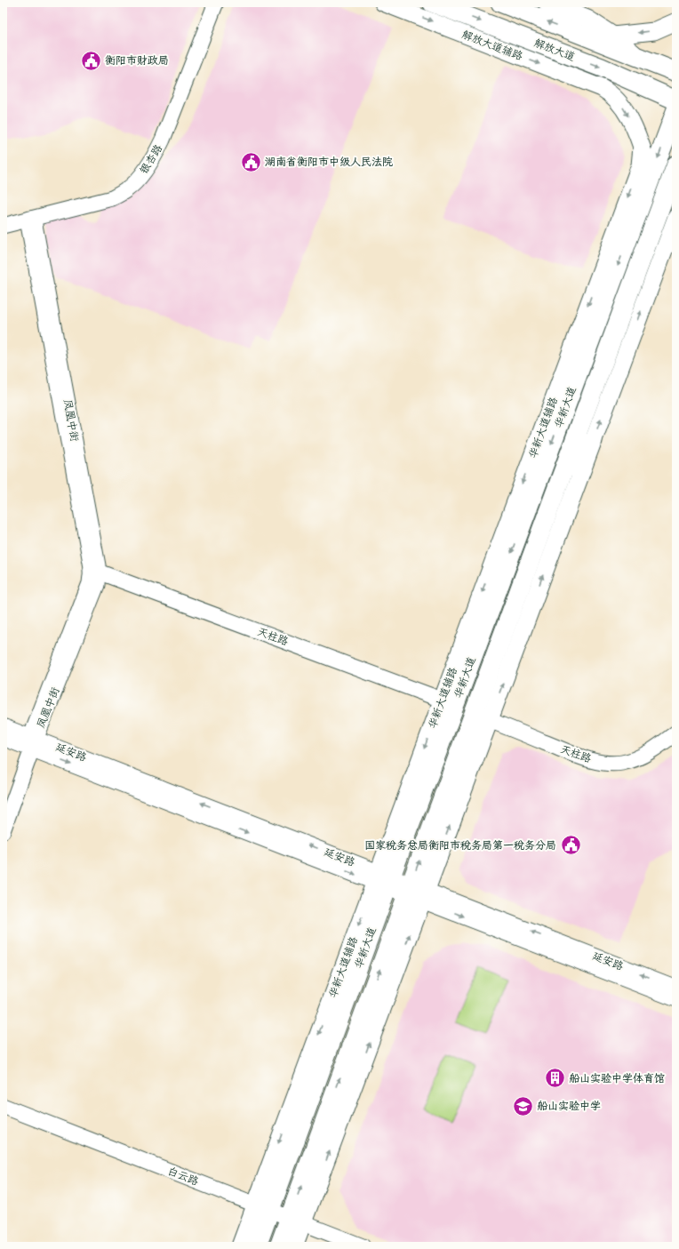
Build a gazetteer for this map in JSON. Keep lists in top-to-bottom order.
{
  "streets": {
    "highway": ["解放大道", "华新大道"],
    "main road": ["解放大道辅路"],
    "street": [
      "银杏路",
      "凤凰中街",
      "天柱路",
      "延安路",
      "白云路"
    ]
  },
  "crossings": [
    ["解放大道辅路", "华新大道"],
    ["银杏路", "凤凰中街"],
    ["华新大道", "天柱路"],
    ["华新大道", "延安路"],
    ["华新大道", "白云路"],
    ["凤凰中街", "天柱路"],
    ["凤凰中街", "延安路"]
  ],
  "places": {
    "public building": ["衡阳市财政局", "湖南省衡阳市中级人民法院", "国家税务总局衡阳市税务局第一税务分局"],
    "building": ["船山实验中学体育馆"],
    "school or university": ["船山实验中学"]
  }
}
